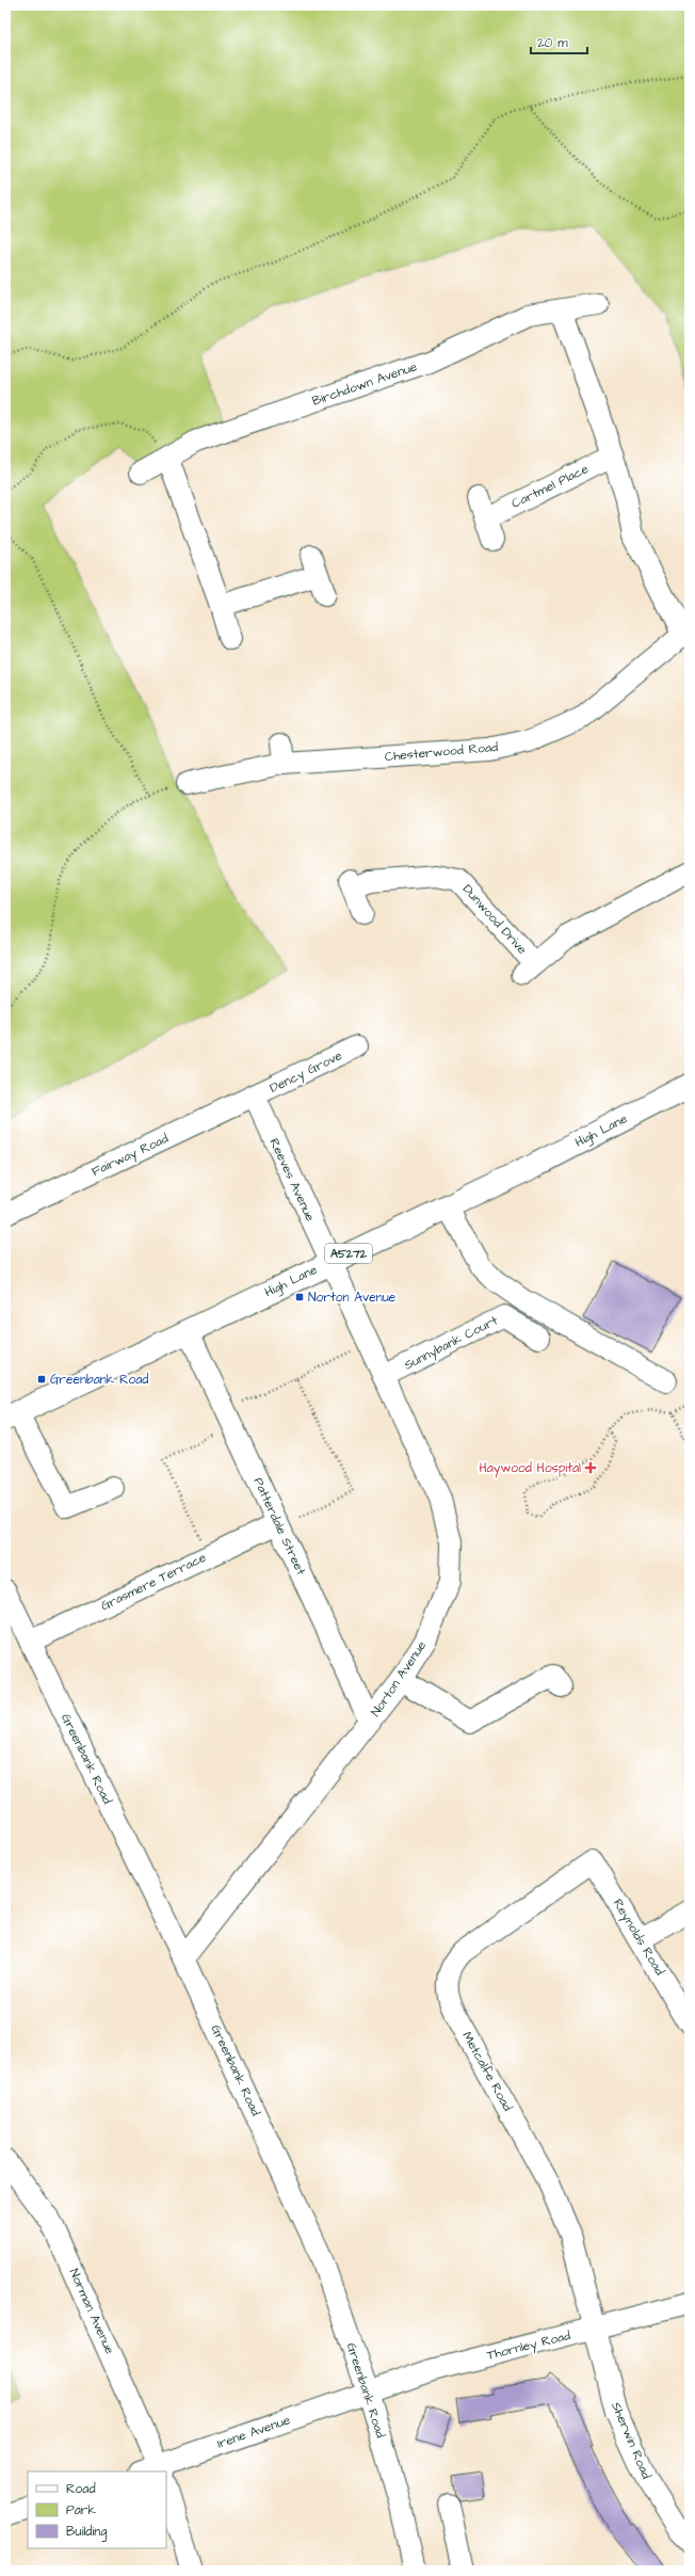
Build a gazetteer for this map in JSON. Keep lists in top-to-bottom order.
{
  "streets": {
    "main road": ["High Lane", "A5272"],
    "street": [
      "Birchdown Avenue",
      "Cartmel Place",
      "Chesterwood Road",
      "Dunwood Drive",
      "Dency Grove",
      "Fairway Road",
      "Reeves Avenue",
      "Sunnybank Court",
      "Patterdale Street",
      "Grasmere Terrace",
      "Norton Avenue",
      "Greenbank Road",
      "Reynolds Road",
      "Metcalfe Road",
      "Norman Avenue",
      "Thornley Road",
      "Irene Avenue",
      "Sherwin Road"
    ]
  },
  "crossings": [
    ["Dency Grove", "Fairway Road"],
    ["Dency Grove", "Reeves Avenue"],
    ["High Lane", "Reeves Avenue"],
    ["High Lane", "Patterdale Street"],
    ["High Lane", "Norton Avenue"],
    ["Fairway Road", "Reeves Avenue"],
    ["Reeves Avenue", "Norton Avenue"],
    ["Sunnybank Court", "Norton Avenue"],
    ["Patterdale Street", "Grasmere Terrace"],
    ["Patterdale Street", "Norton Avenue"],
    ["Grasmere Terrace", "Greenbank Road"],
    ["Norton Avenue", "Greenbank Road"],
    ["Greenbank Road", "Thornley Road"],
    ["Greenbank Road", "Irene Avenue"],
    ["Reynolds Road", "Metcalfe Road"],
    ["Metcalfe Road", "Thornley Road"],
    ["Metcalfe Road", "Sherwin Road"],
    ["Thornley Road", "Irene Avenue"],
    ["Thornley Road", "Sherwin Road"]
  ],
  "places": {
    "transit": ["Norton Avenue", "Greenbank Road"],
    "health": ["Haywood Hospital"]
  },
  "legend": ["Road", "Park", "Building"],
  "scale_bar": "20 m"
}
